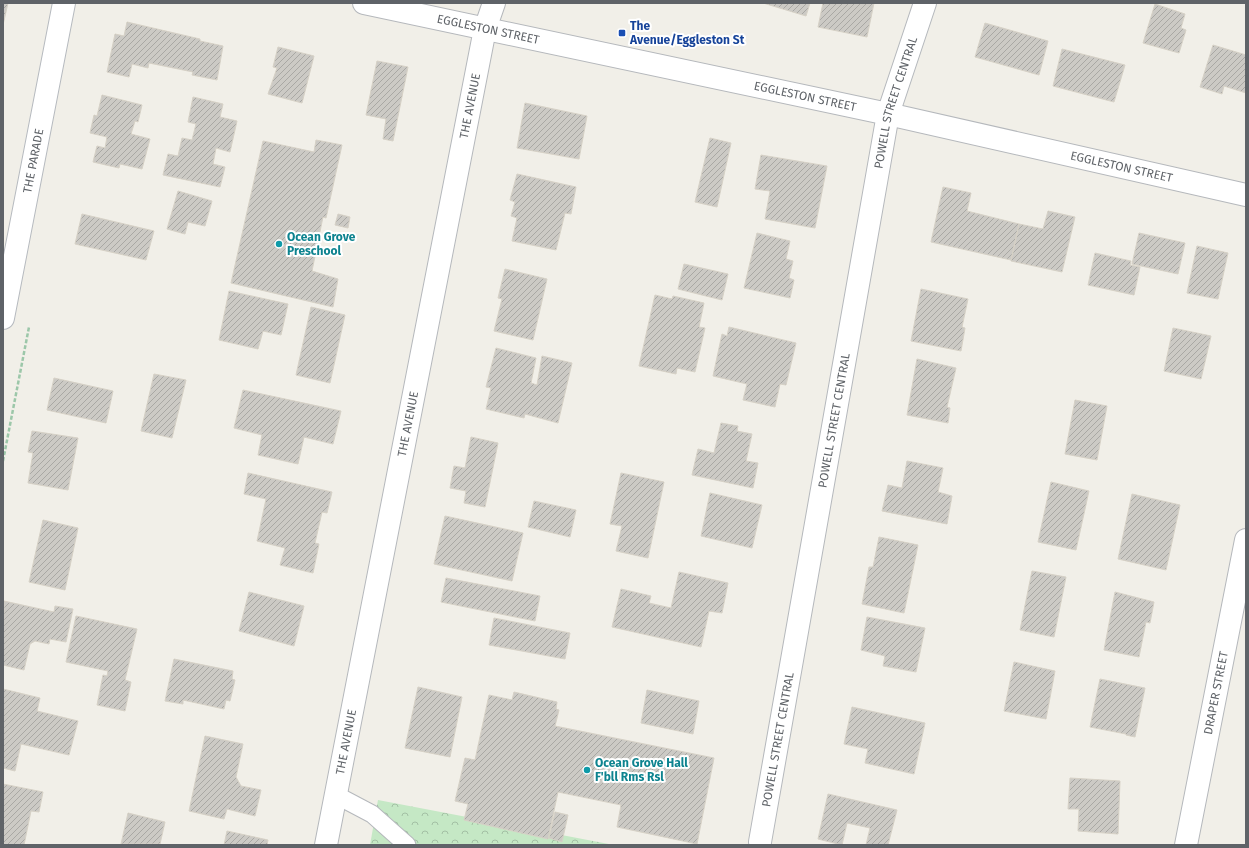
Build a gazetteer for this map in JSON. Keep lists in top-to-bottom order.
{
  "streets": {
    "street": [
      "EGGLESTON STREET",
      "POWELL STREET CENTRAL",
      "THE AVENUE",
      "THE PARADE",
      "DRAPER STREET"
    ]
  },
  "crossings": [
    ["EGGLESTON STREET", "POWELL STREET CENTRAL"],
    ["EGGLESTON STREET", "THE AVENUE"]
  ],
  "places": {
    "transit": ["The Avenue/Eggleston St"],
    "other": ["Ocean Grove Preschool", "Ocean Grove Hall F'bll Rms Rsl"]
  }
}
